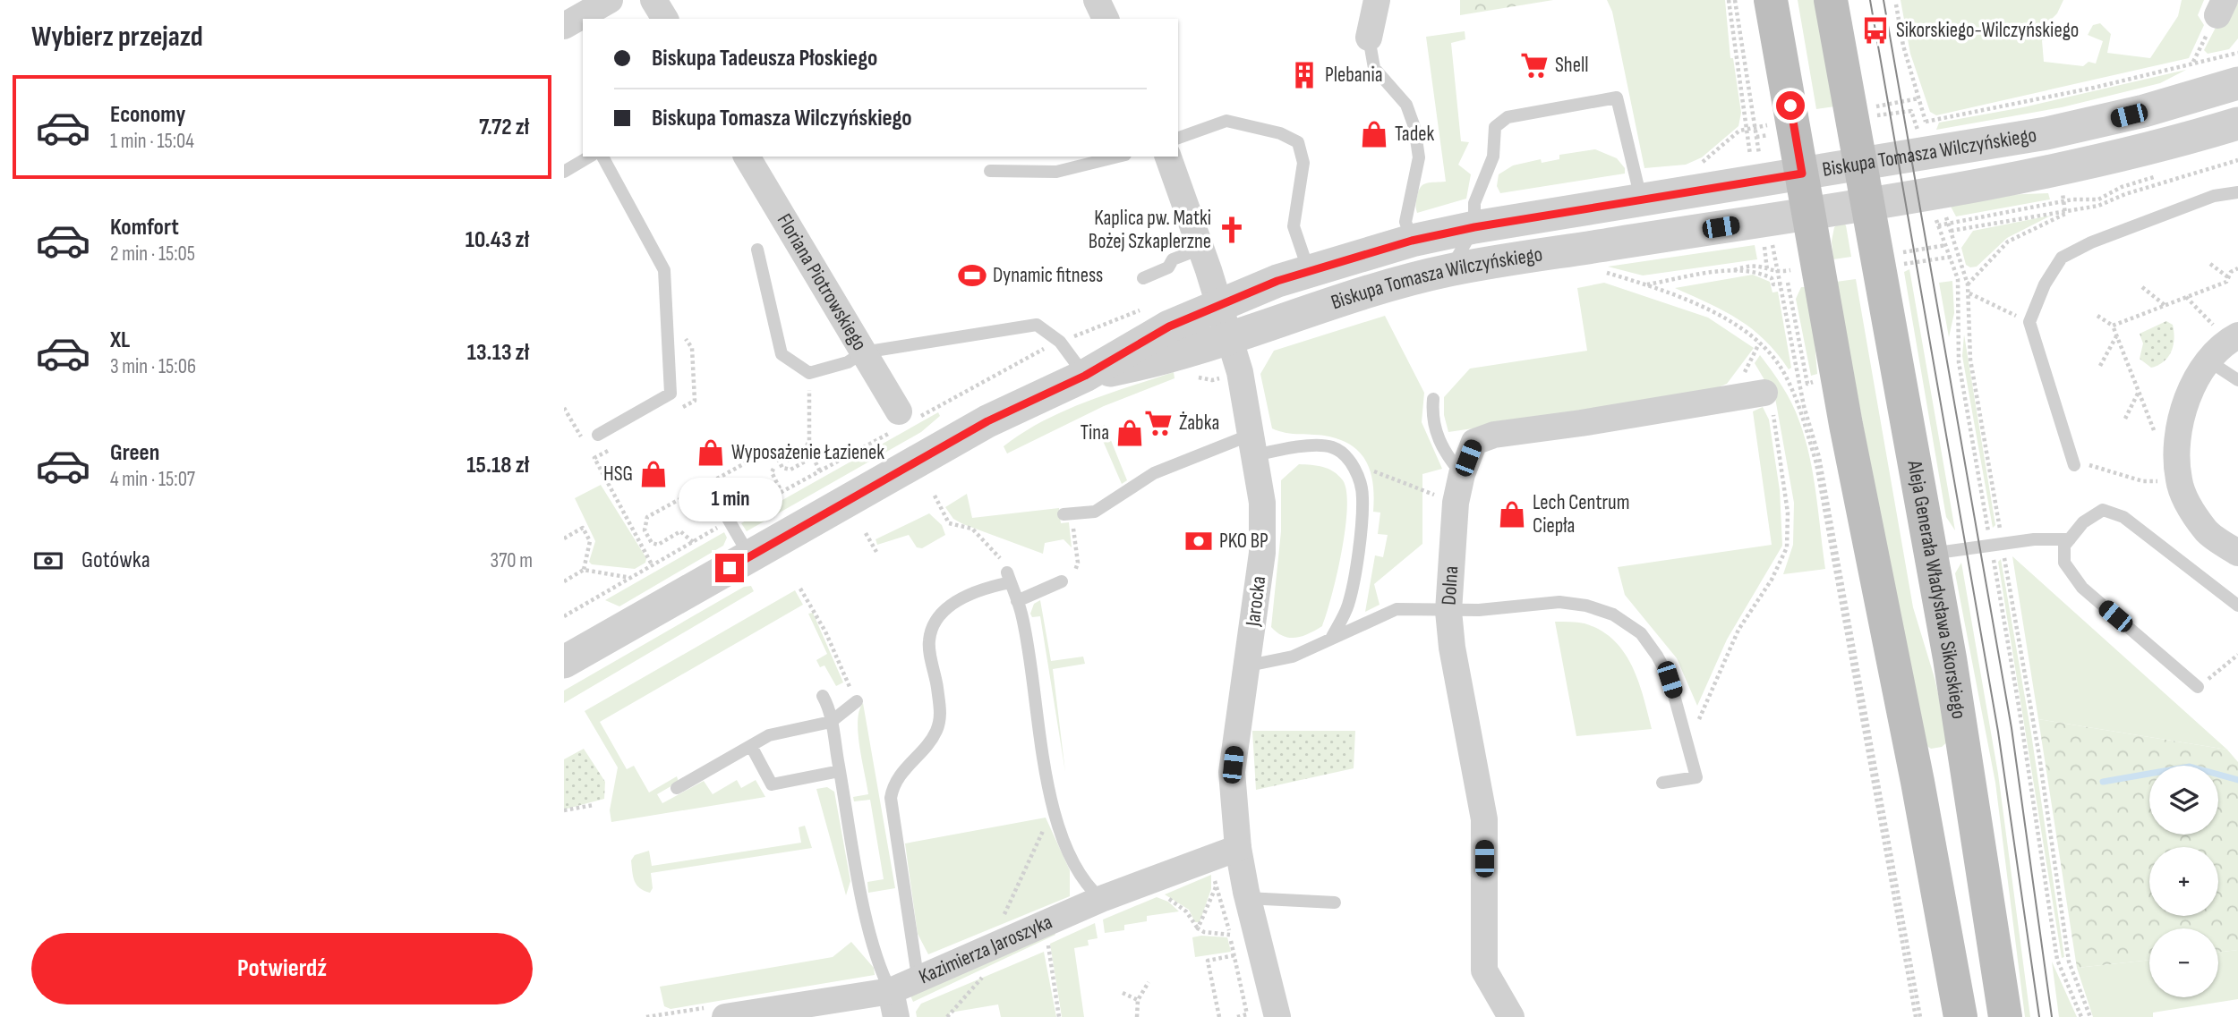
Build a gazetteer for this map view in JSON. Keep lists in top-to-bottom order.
{
  "streets": {
    "main road": ["Aleja Generała Władysława Sikorskiego"],
    "street": [
      "Biskupa Tomasza Wilczyńskiego",
      "Floriana Piotrowskiego",
      "Dolna",
      "Jarocka",
      "Kazimierza Jaroszyka"
    ]
  },
  "crossings": [
    ["Biskupa Tomasza Wilczyńskiego", "Aleja Generała Władysława Sikorskiego"],
    ["Biskupa Tomasza Wilczyńskiego", "Jarocka"],
    ["Jarocka", "Kazimierza Jaroszyka"]
  ],
  "places": {
    "bus stop": ["Sikorskiego-Wilczyńskiego"],
    "supermarket": ["Shell", "Żabka"],
    "building": ["Plebania"],
    "shop": [
      "Tadek",
      "Tina",
      "Wyposażenie Łazienek",
      "HSG",
      "Lech Centrum Ciepła"
    ],
    "church": ["Kaplica pw. Matki Bożej Szkaplerzne"],
    "sports": ["Dynamic fitness"],
    "bank": ["PKO BP"]
  },
  "page": {
    "heading": "Wybierz przejazd",
    "banner": ["Biskupa Tadeusza Płoskiego", "Biskupa Tomasza Wilczyńskiego"],
    "list": [
      {
        "name": "Economy",
        "note": "1 min · 15:04",
        "value": "7.72 zł"
      },
      {
        "name": "Komfort",
        "note": "2 min · 15:05",
        "value": "10.43 zł"
      },
      {
        "name": "XL",
        "note": "3 min · 15:06",
        "value": "13.13 zł"
      },
      {
        "name": "Green",
        "note": "4 min · 15:07",
        "value": "15.18 zł"
      }
    ],
    "bubble": "1 min",
    "pay": ["Gotówka", "370 m"],
    "map_buttons": ["+", "−"],
    "buttons": "Potwierdź"
  }
}
